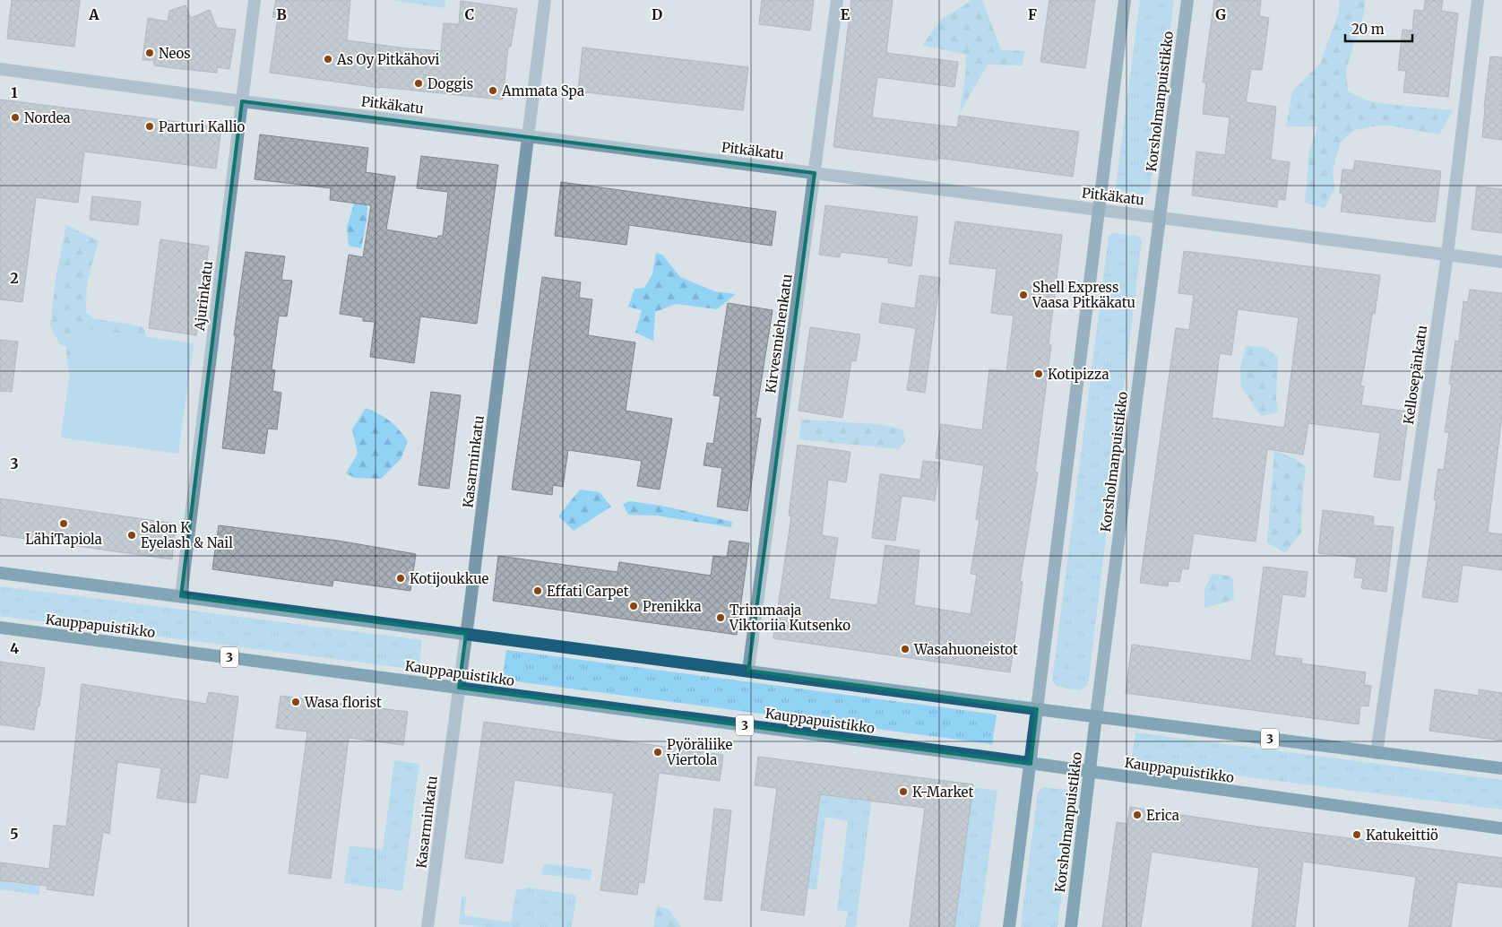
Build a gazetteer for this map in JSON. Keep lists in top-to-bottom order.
{
  "streets": {
    "main road": ["Korsholmanpuistikko", "Kauppapuistikko", "3"],
    "street": [
      "Pitkäkatu",
      "Ajurinkatu",
      "Kirvesmiehenkatu",
      "Kellosepänkatu",
      "Kasarminkatu"
    ]
  },
  "crossings": [
    ["Korsholmanpuistikko", "Pitkäkatu"],
    ["Korsholmanpuistikko", "Kauppapuistikko"],
    ["Korsholmanpuistikko", "3"],
    ["Pitkäkatu", "Ajurinkatu"],
    ["Pitkäkatu", "Kirvesmiehenkatu"],
    ["Pitkäkatu", "Kellosepänkatu"],
    ["Pitkäkatu", "Kasarminkatu"],
    ["Ajurinkatu", "3"],
    ["Kirvesmiehenkatu", "3"],
    ["Kellosepänkatu", "3"],
    ["Kasarminkatu", "Kauppapuistikko"],
    ["Kasarminkatu", "3"]
  ],
  "places": [
    "Neos",
    "As Oy Pitkähovi",
    "Doggis",
    "Ammata Spa",
    "Nordea",
    "Parturi Kallio",
    "Shell Express Vaasa Pitkäkatu",
    "Kotipizza",
    "LähiTapiola",
    "Salon K Eyelash & Nail",
    "Kotijoukkue",
    "Effati Carpet",
    "Prenikka",
    "Trimmaaja Viktoriia Kutsenko",
    "Wasahuoneistot",
    "Wasa florist",
    "Pyöräliike Viertola",
    "K-Market",
    "Erica",
    "Katukeittiö"
  ],
  "scale_bar": "20 m",
  "grid": {
    "columns": [
      "A",
      "B",
      "C",
      "D",
      "E",
      "F",
      "G"
    ],
    "rows": [
      "1",
      "2",
      "3",
      "4",
      "5"
    ]
  }
}
